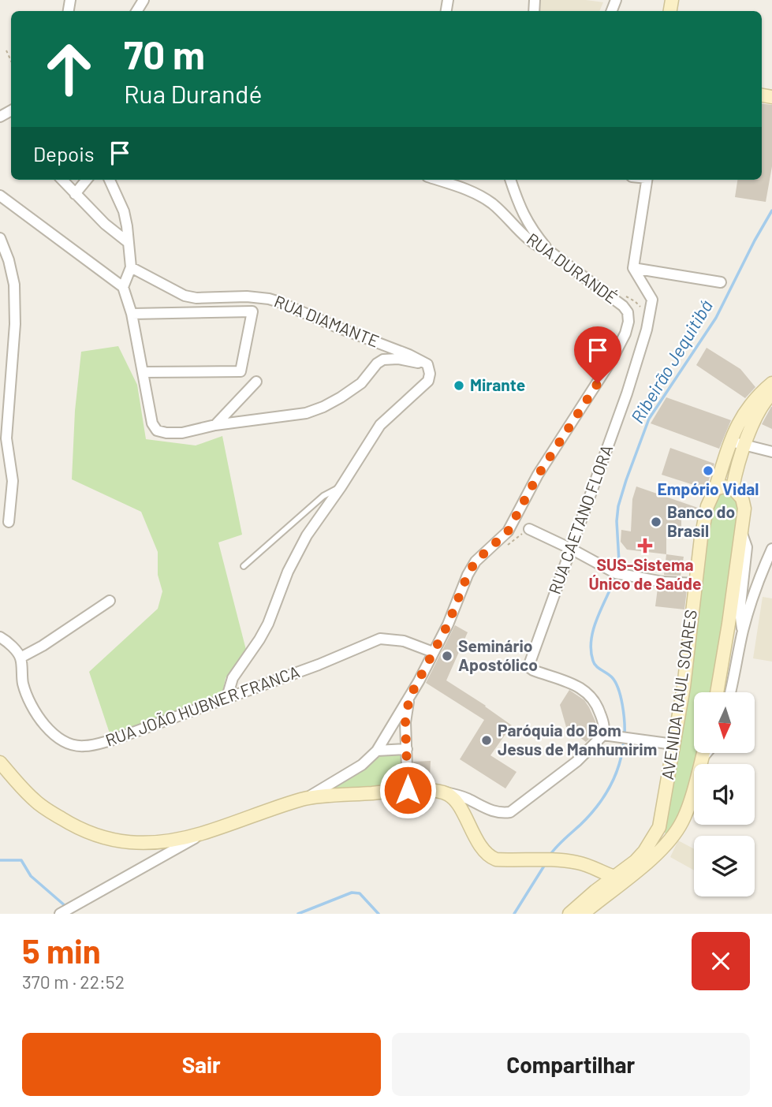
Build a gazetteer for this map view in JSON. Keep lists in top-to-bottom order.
{
  "streets": {
    "street": [
      "RUA DURANDÉ",
      "RUA DIAMANTE",
      "RUA CAETANO FLORA",
      "AVENIDA RAUL SOARES",
      "RUA JOÃO HUBNER FRANCA"
    ]
  },
  "crossings": [
    ["RUA DURANDÉ", "RUA JOÃO HUBNER FRANCA"]
  ],
  "water": ["Ribeirão Jequitibá"],
  "places": {
    "other": [
      "Mirante",
      "Empório Vidal",
      "Banco do Brasil",
      "Seminário Apostólico",
      "Paróquia do Bom Jesus de Manhumirim"
    ],
    "health": ["SUS-Sistema Único de Saúde"]
  },
  "north": "bottom",
  "page": {
    "turn": ["70 m", "Rua Durandé"],
    "then": "Depois",
    "heading": ["5 min", "370 m · 22:52"],
    "buttons": ["Sair", "Compartilhar"]
  }
}
